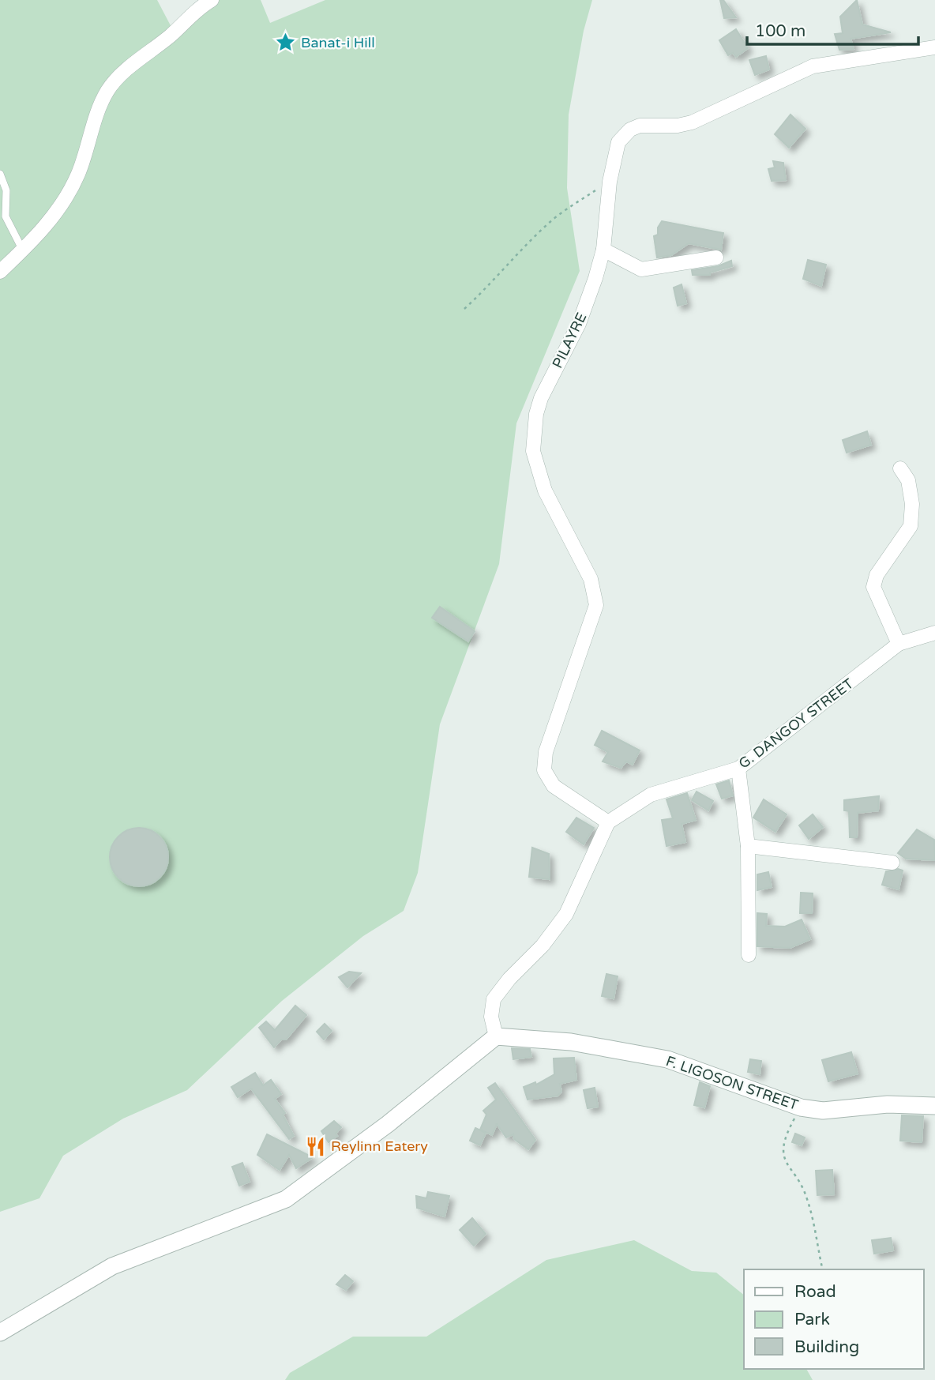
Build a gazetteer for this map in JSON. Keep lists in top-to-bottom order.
{
  "streets": {
    "street": ["PILAYRE", "G. DANGOY STREET", "F. LIGOSON STREET"]
  },
  "crossings": [
    ["PILAYRE", "G. DANGOY STREET"]
  ],
  "places": {
    "place": ["Banat-i Hill"],
    "restaurant": ["Reylinn Eatery"]
  },
  "legend": ["Road", "Park", "Building"],
  "scale_bar": "100 m"
}
